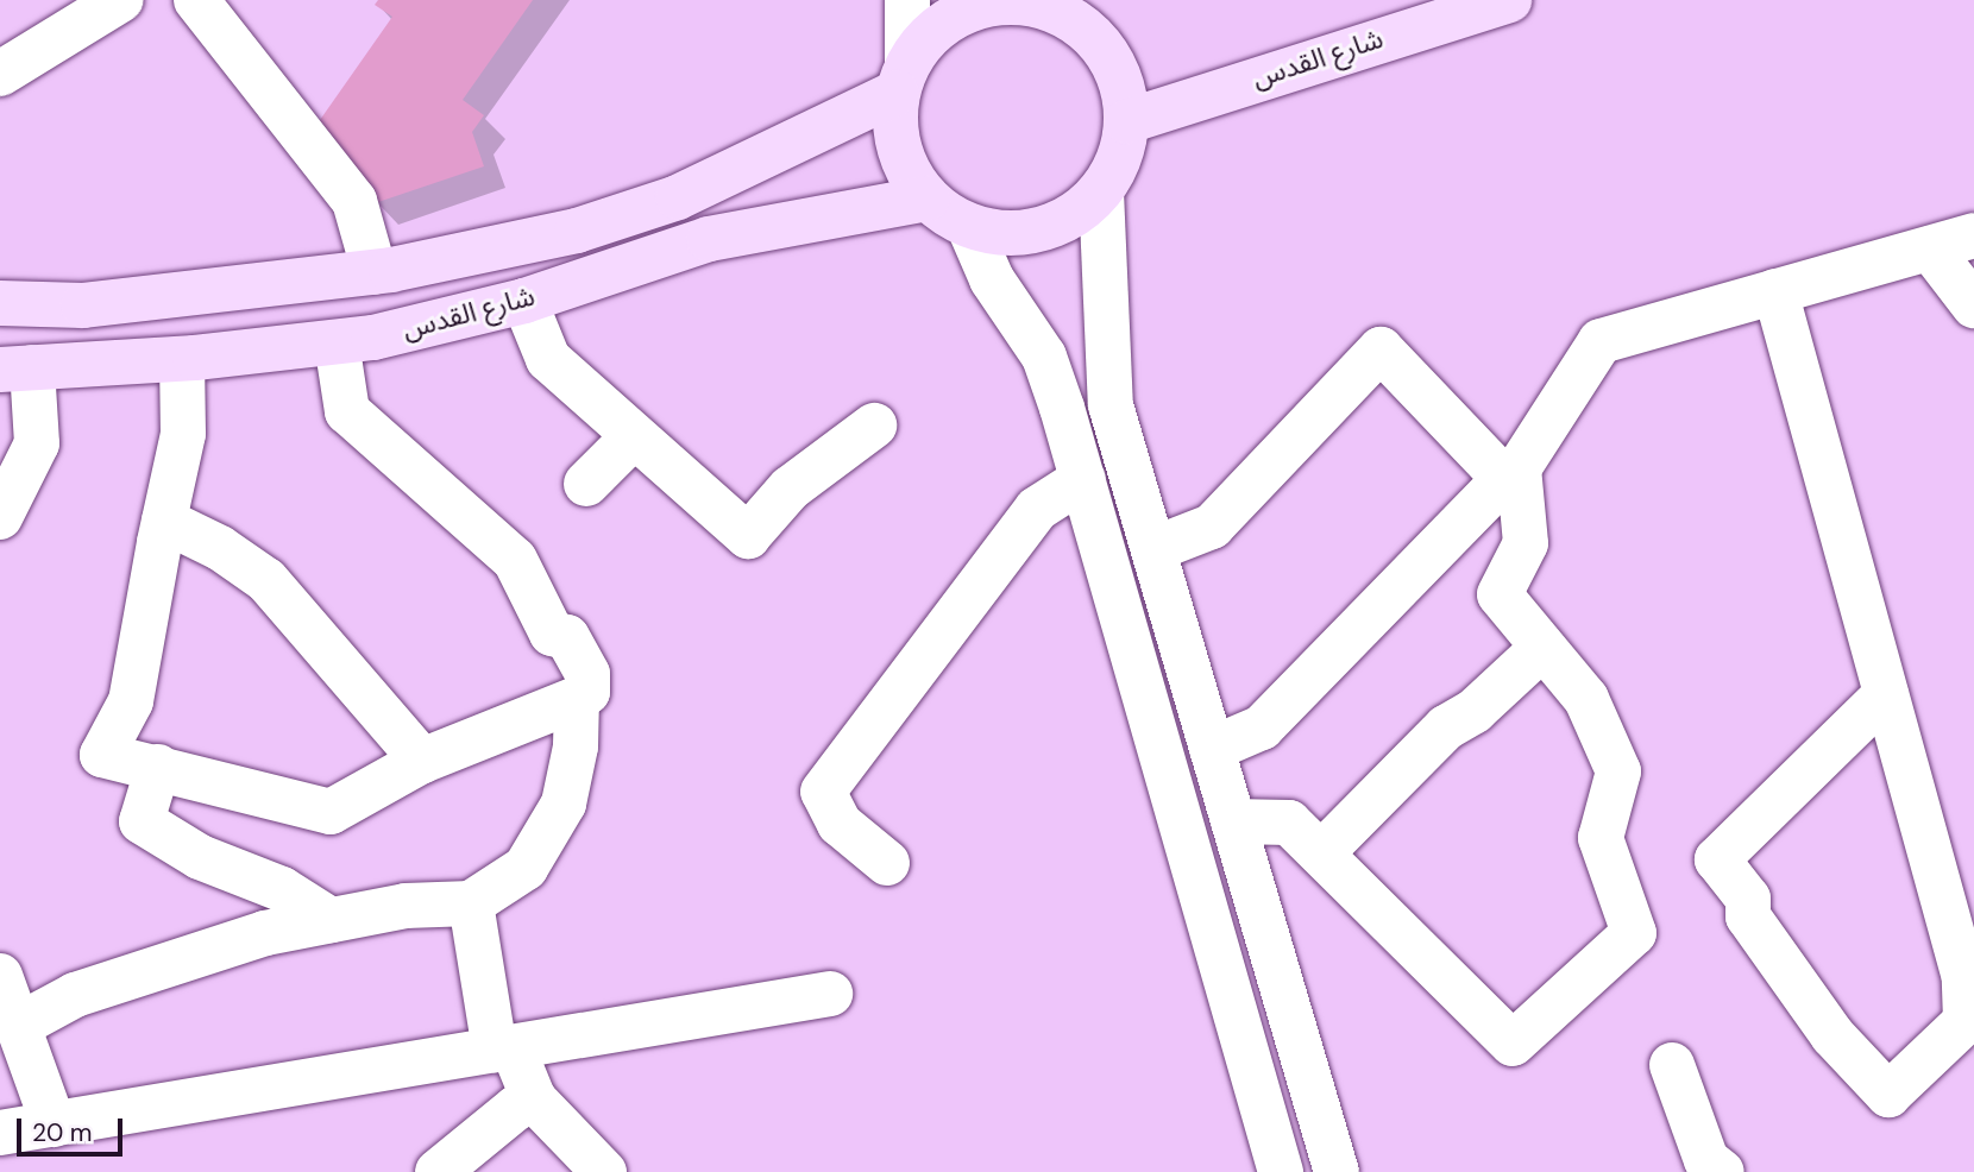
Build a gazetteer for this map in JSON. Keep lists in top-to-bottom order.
{
  "streets": {
    "main road": ["شارع القدس"]
  },
  "scale_bar": "20 m"
}
